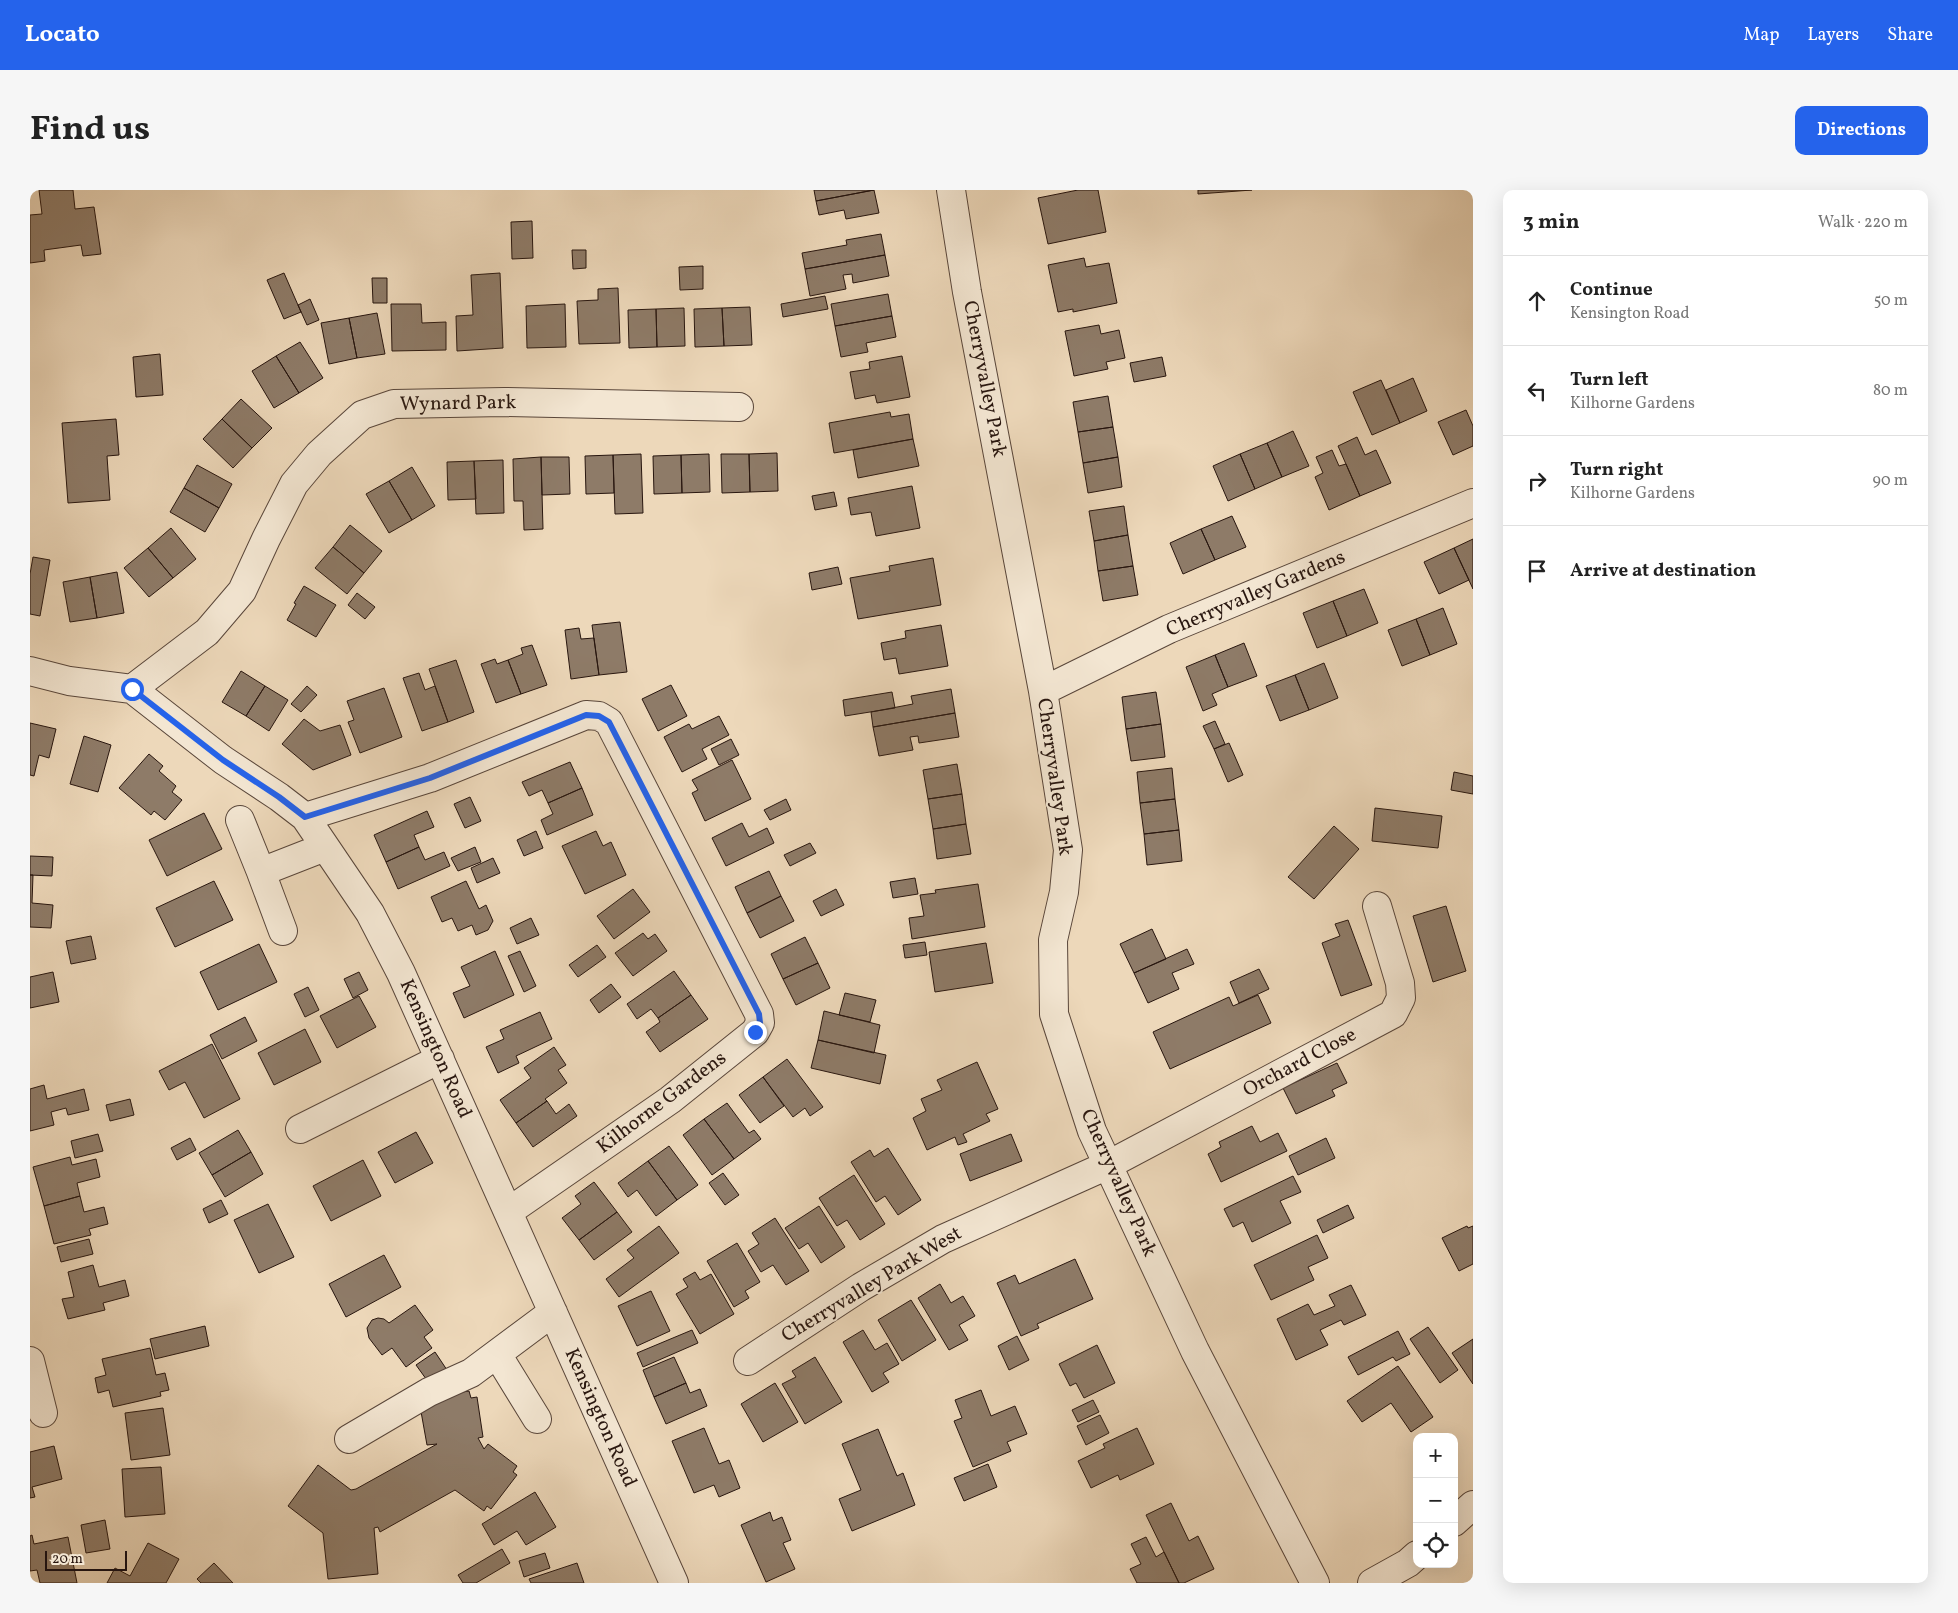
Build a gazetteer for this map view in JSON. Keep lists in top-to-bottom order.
{
  "streets": {
    "street": [
      "Cherryvalley Park",
      "Wynard Park",
      "Cherryvalley Gardens",
      "Kensington Road",
      "Orchard Close",
      "Kilhorne Gardens",
      "Cherryvalley Park West"
    ]
  },
  "crossings": [
    ["Cherryvalley Park", "Cherryvalley Gardens"],
    ["Cherryvalley Park", "Orchard Close"],
    ["Cherryvalley Park", "Cherryvalley Park West"],
    ["Wynard Park", "Kensington Road"],
    ["Kensington Road", "Kilhorne Gardens"],
    ["Orchard Close", "Cherryvalley Park West"]
  ],
  "scale_bar": "20 m",
  "page": {
    "header": "Locato",
    "nav": ["Map", "Layers", "Share"],
    "title": "Find us",
    "buttons": "Directions",
    "heading": ["3 min", "Walk · 220 m"],
    "list": [
      ["Continue", "Kensington Road", "50 m"],
      ["Turn left", "Kilhorne Gardens", "80 m"],
      ["Turn right", "Kilhorne Gardens", "90 m"],
      "Arrive at destination"
    ],
    "map_buttons": ["+", "−"],
    "scale": "20 m"
  }
}
